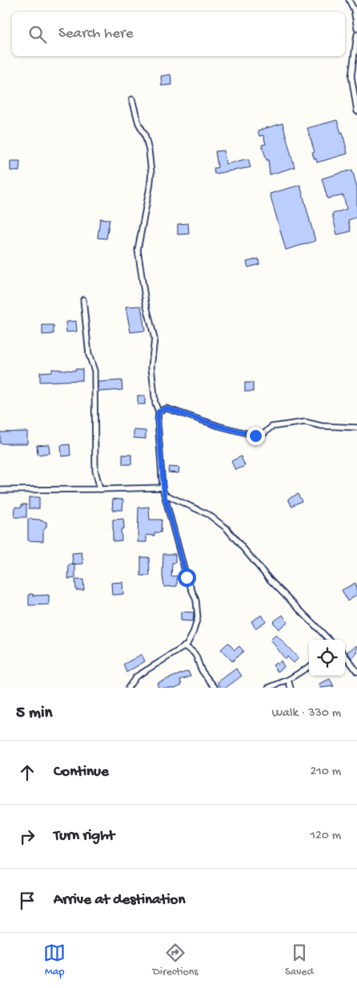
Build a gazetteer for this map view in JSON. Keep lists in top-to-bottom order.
{
  "page": {
    "search": "Search here",
    "heading": ["5 min", "Walk · 330 m"],
    "list": [
      ["Continue", "210 m"],
      ["Turn right", "120 m"],
      "Arrive at destination"
    ],
    "nav": ["Map", "Directions", "Saved"]
  }
}
